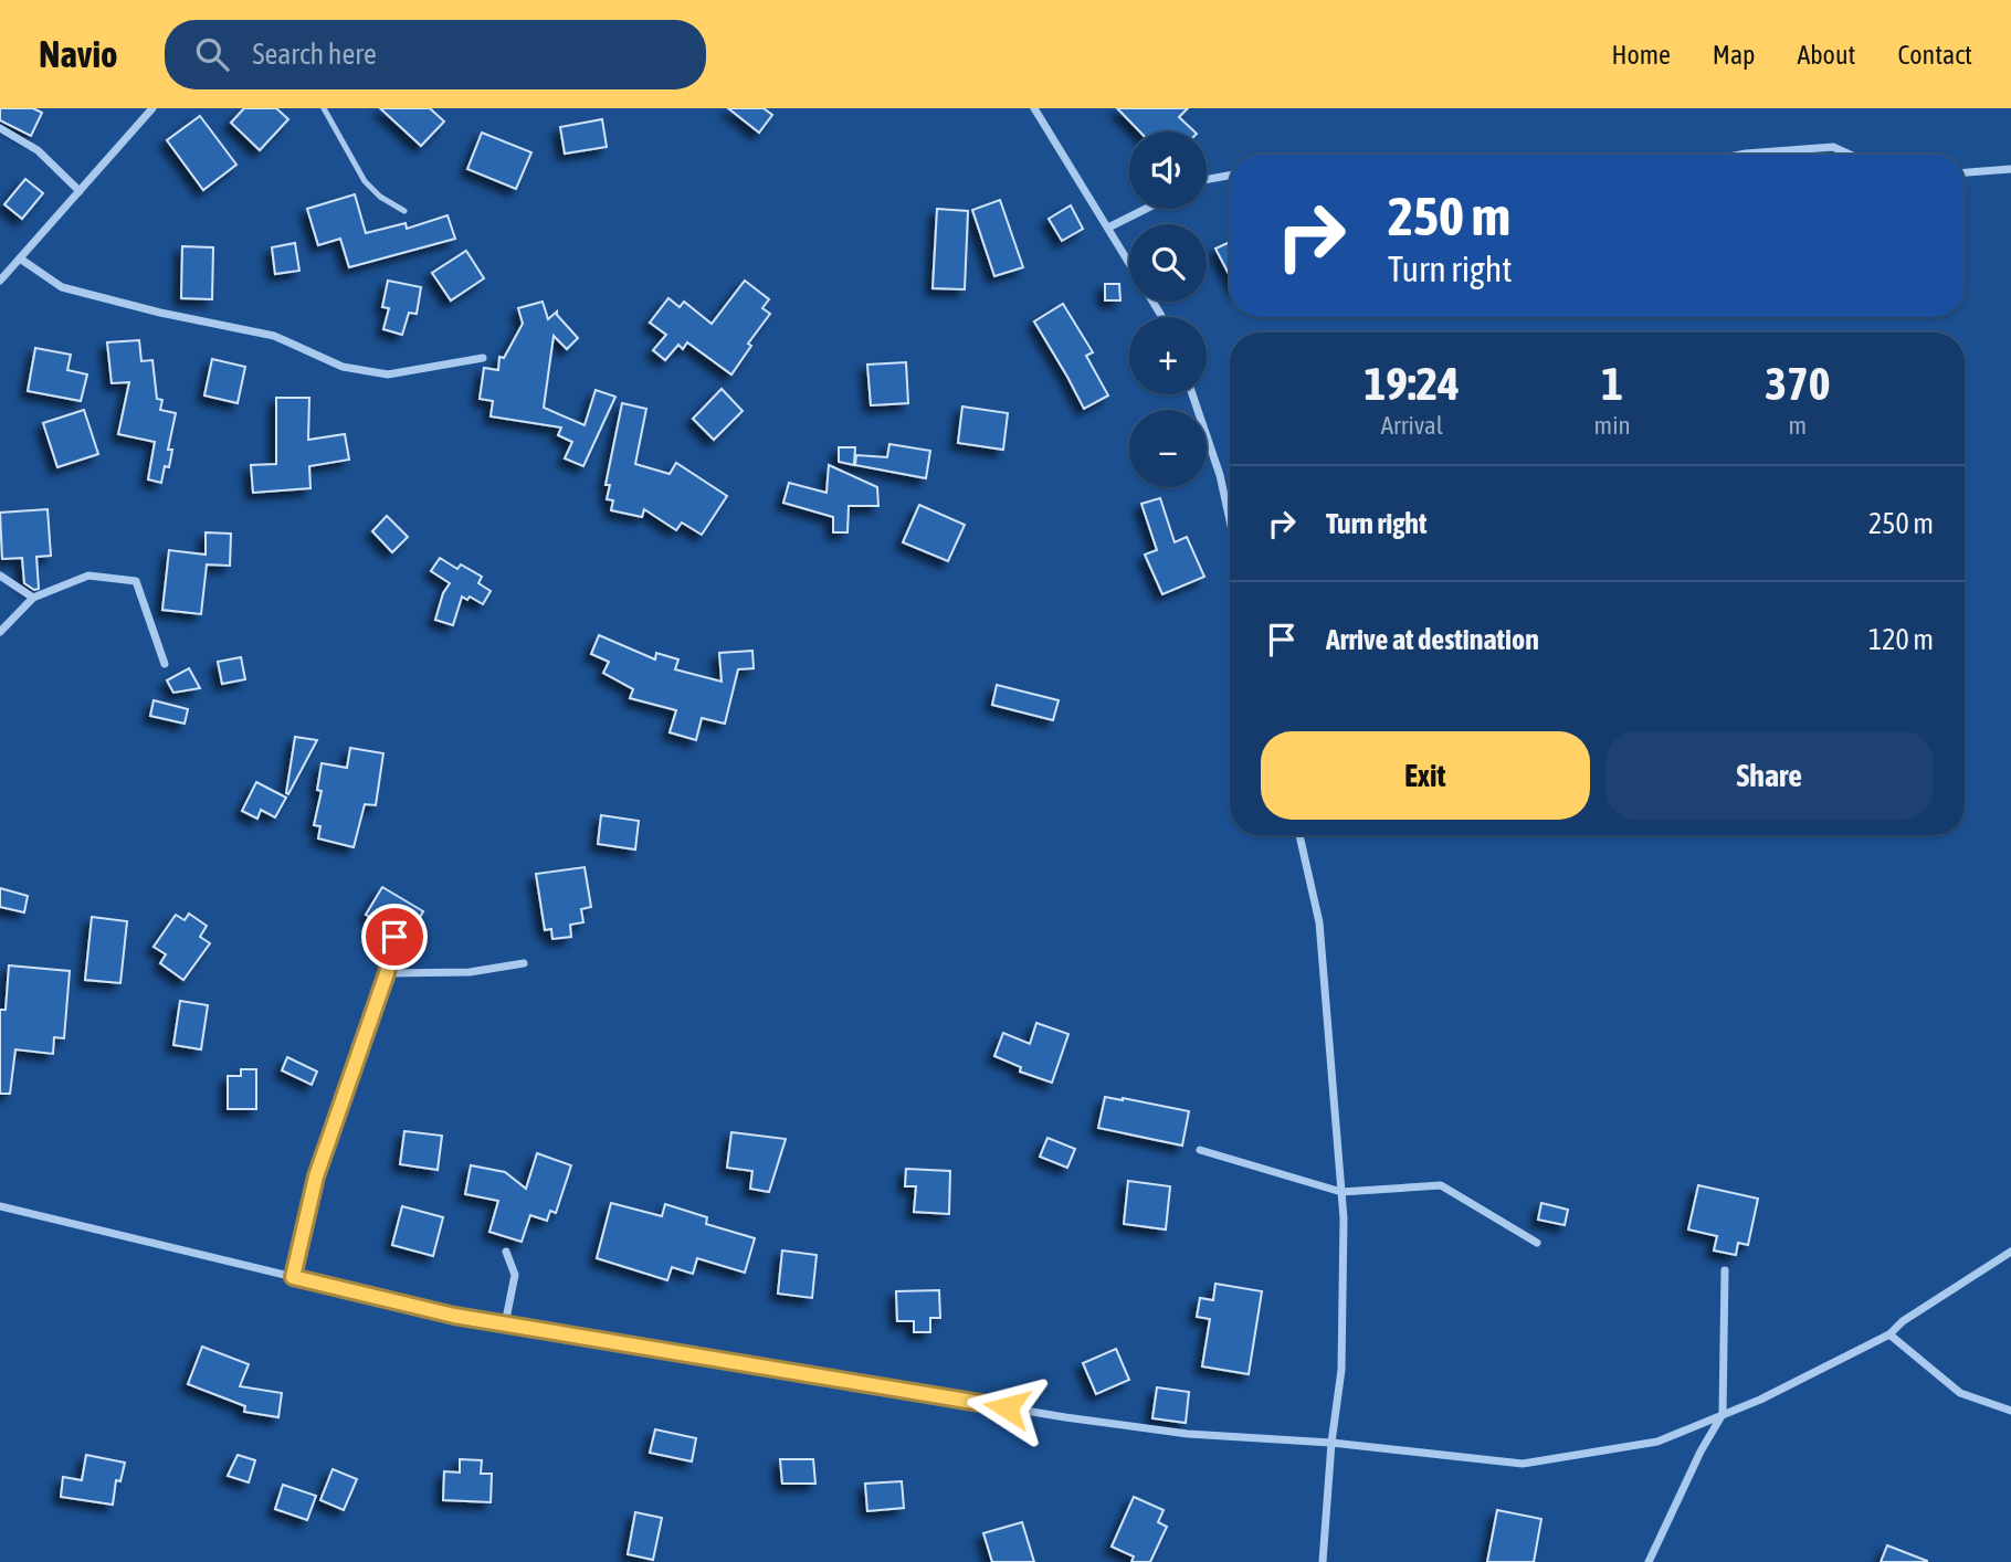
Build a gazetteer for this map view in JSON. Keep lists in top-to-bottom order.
{
  "page": {
    "header": "Navio",
    "search": "Search here",
    "nav": [
      "Home",
      "Map",
      "About",
      "Contact"
    ],
    "map_buttons": ["+", "−"],
    "turn": ["250 m", "Turn right"],
    "eta": [
      "19:24",
      "Arrival",
      "1",
      "min",
      "370",
      "m"
    ],
    "list": [
      {
        "name": "Turn right",
        "value": "250 m"
      },
      {
        "name": "Arrive at destination",
        "value": "120 m"
      }
    ],
    "buttons": ["Exit", "Share"]
  }
}
